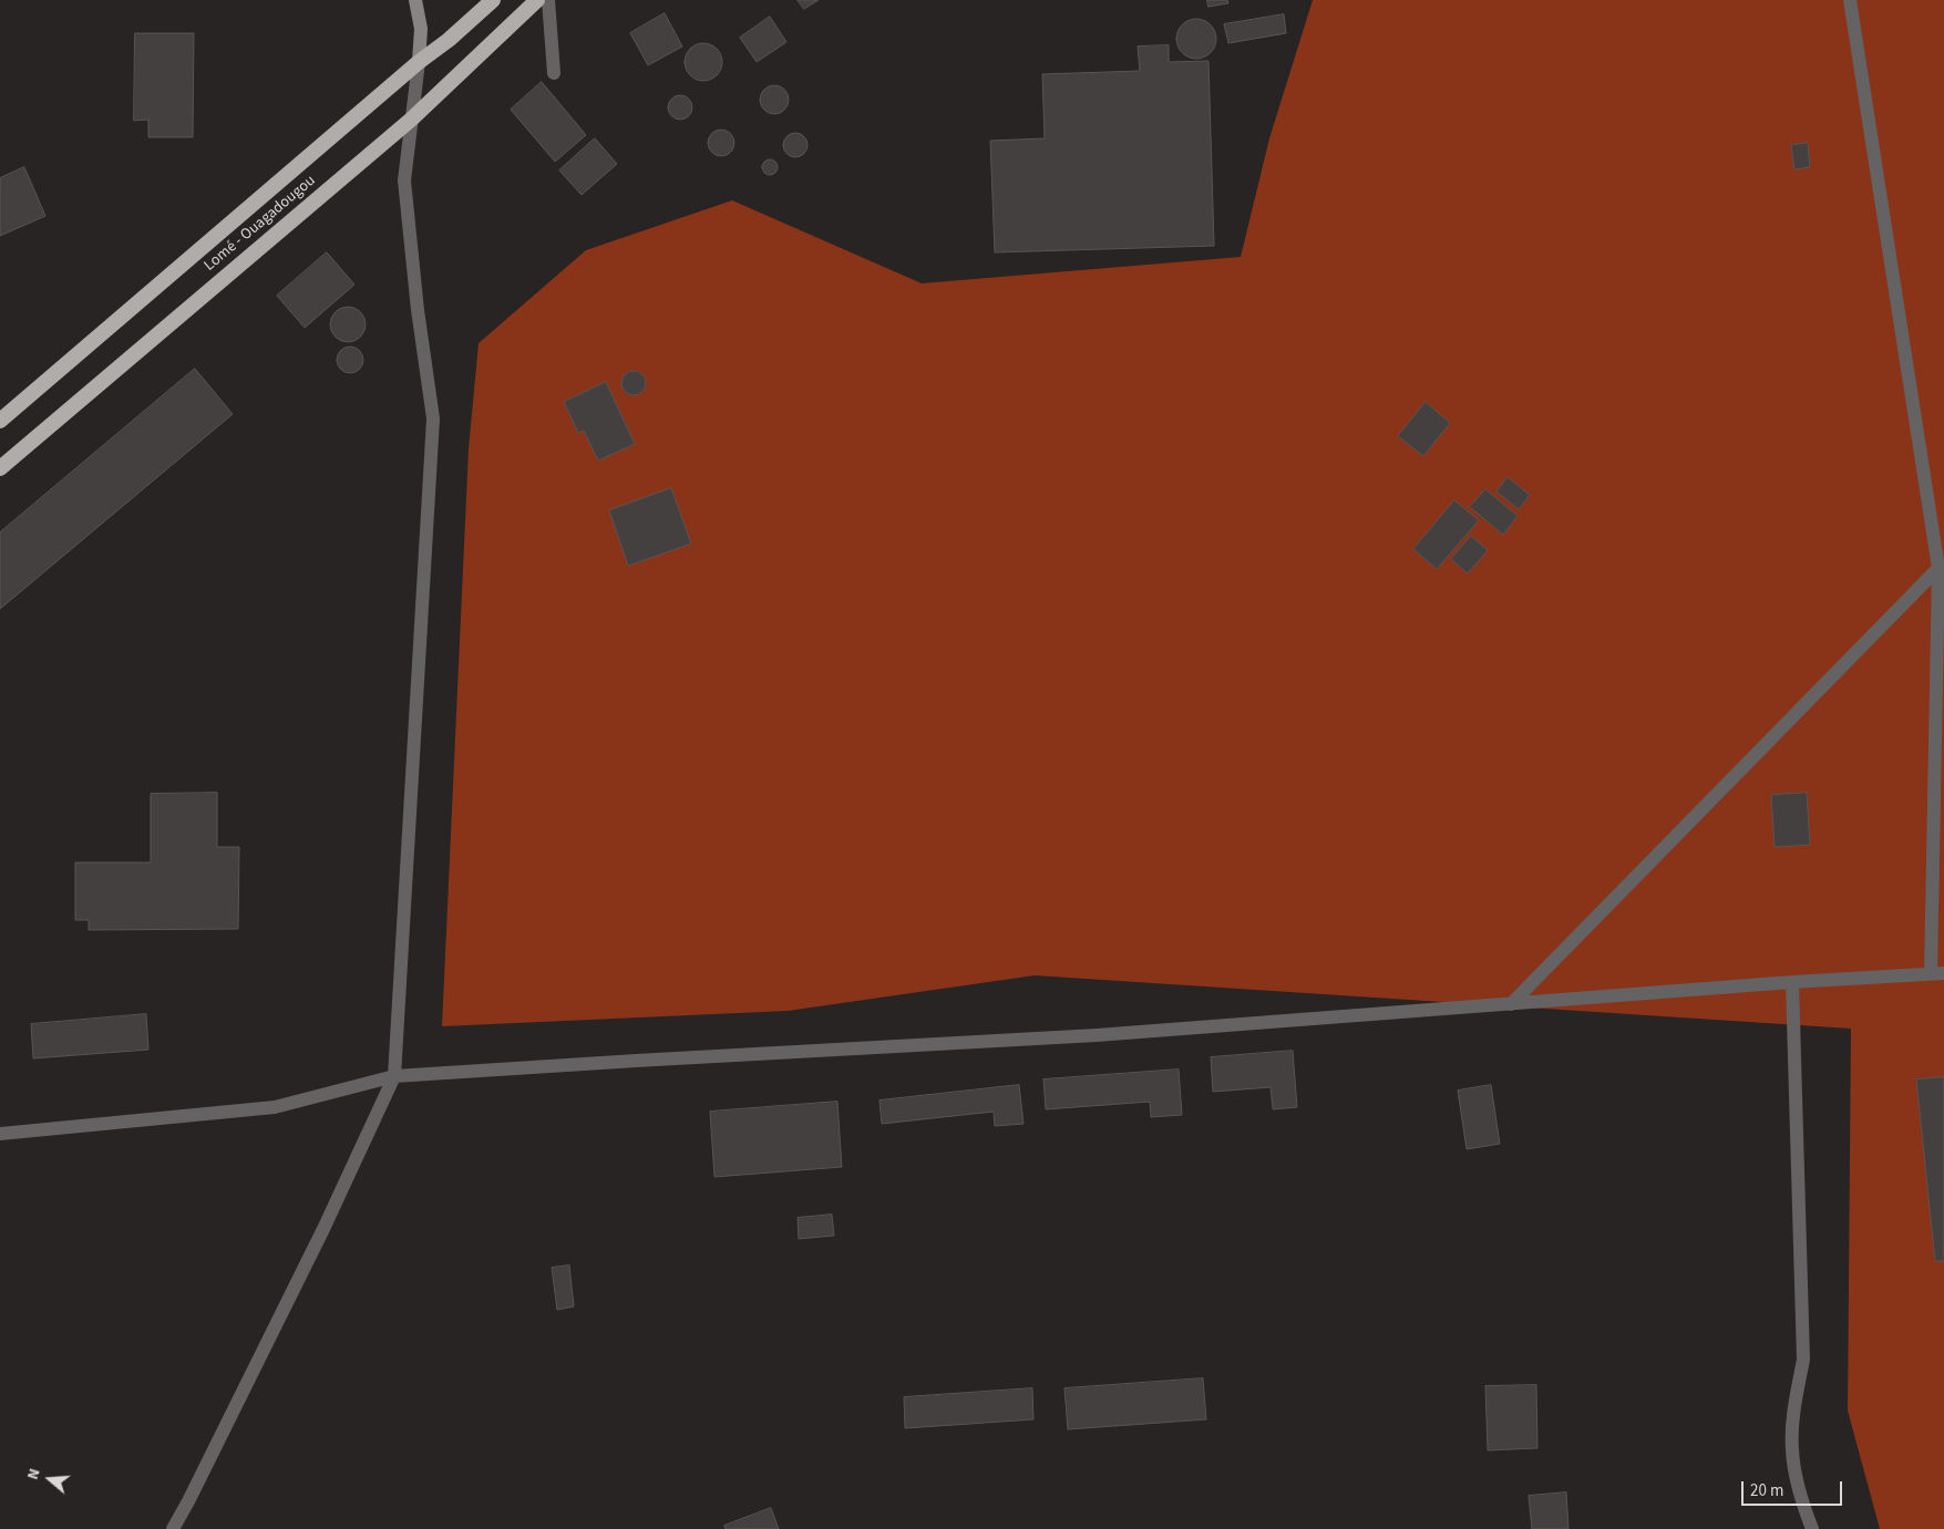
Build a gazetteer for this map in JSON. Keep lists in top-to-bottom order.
{
  "streets": {
    "highway": ["Lomé - Ouagadougou"]
  },
  "scale_bar": "20 m",
  "north": "left"
}
